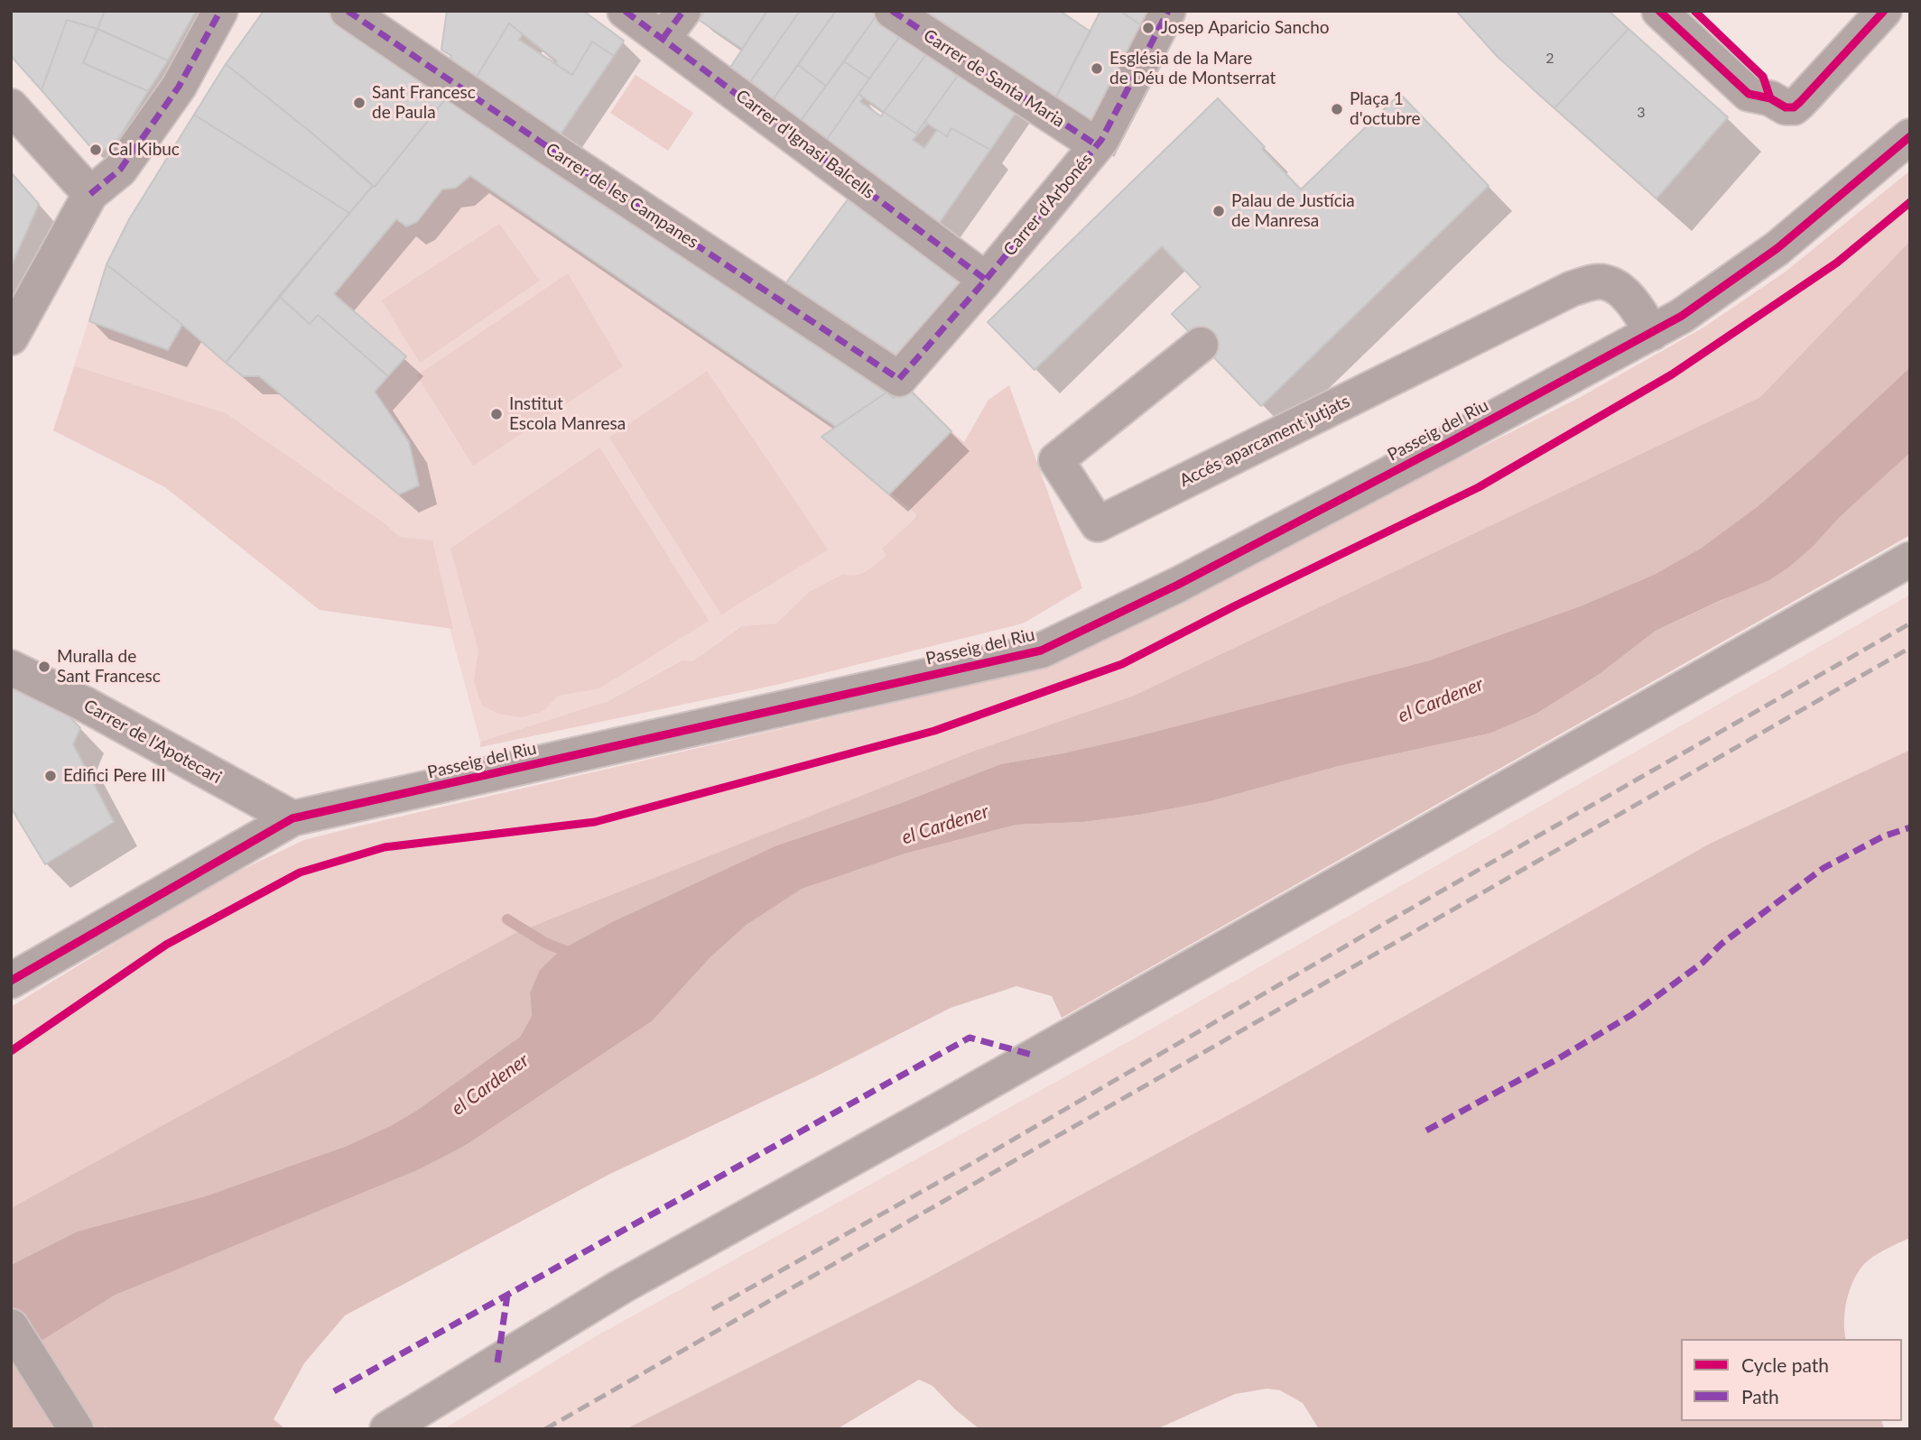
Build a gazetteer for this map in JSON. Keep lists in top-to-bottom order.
{
  "streets": {
    "street": [
      "Carrer de Santa Maria",
      "Carrer d'Ignasi Balcells",
      "Carrer de les Campanes",
      "Carrer d'Arbonés",
      "Passeig del Riu",
      "Accés aparcament jutjats",
      "Carrer de l'Apotecari"
    ]
  },
  "crossings": [
    ["Carrer de Santa Maria", "Carrer d'Arbonés"],
    ["Carrer d'Ignasi Balcells", "Carrer d'Arbonés"],
    ["Carrer de les Campanes", "Carrer d'Arbonés"],
    ["Passeig del Riu", "Accés aparcament jutjats"],
    ["Passeig del Riu", "Carrer de l'Apotecari"]
  ],
  "water": ["el Cardener"],
  "places": [
    "Josep Aparicio Sancho",
    "Església de la Mare de Déu de Montserrat",
    "Sant Francesc de Paula",
    "Plaça 1 d'octubre",
    "Cal Kibuc",
    "Palau de Justícia de Manresa",
    "Institut Escola Manresa",
    "Muralla de Sant Francesc",
    "Edifici Pere III"
  ],
  "house_numbers": ["2", "3"],
  "legend": ["Cycle path", "Path"]
}
